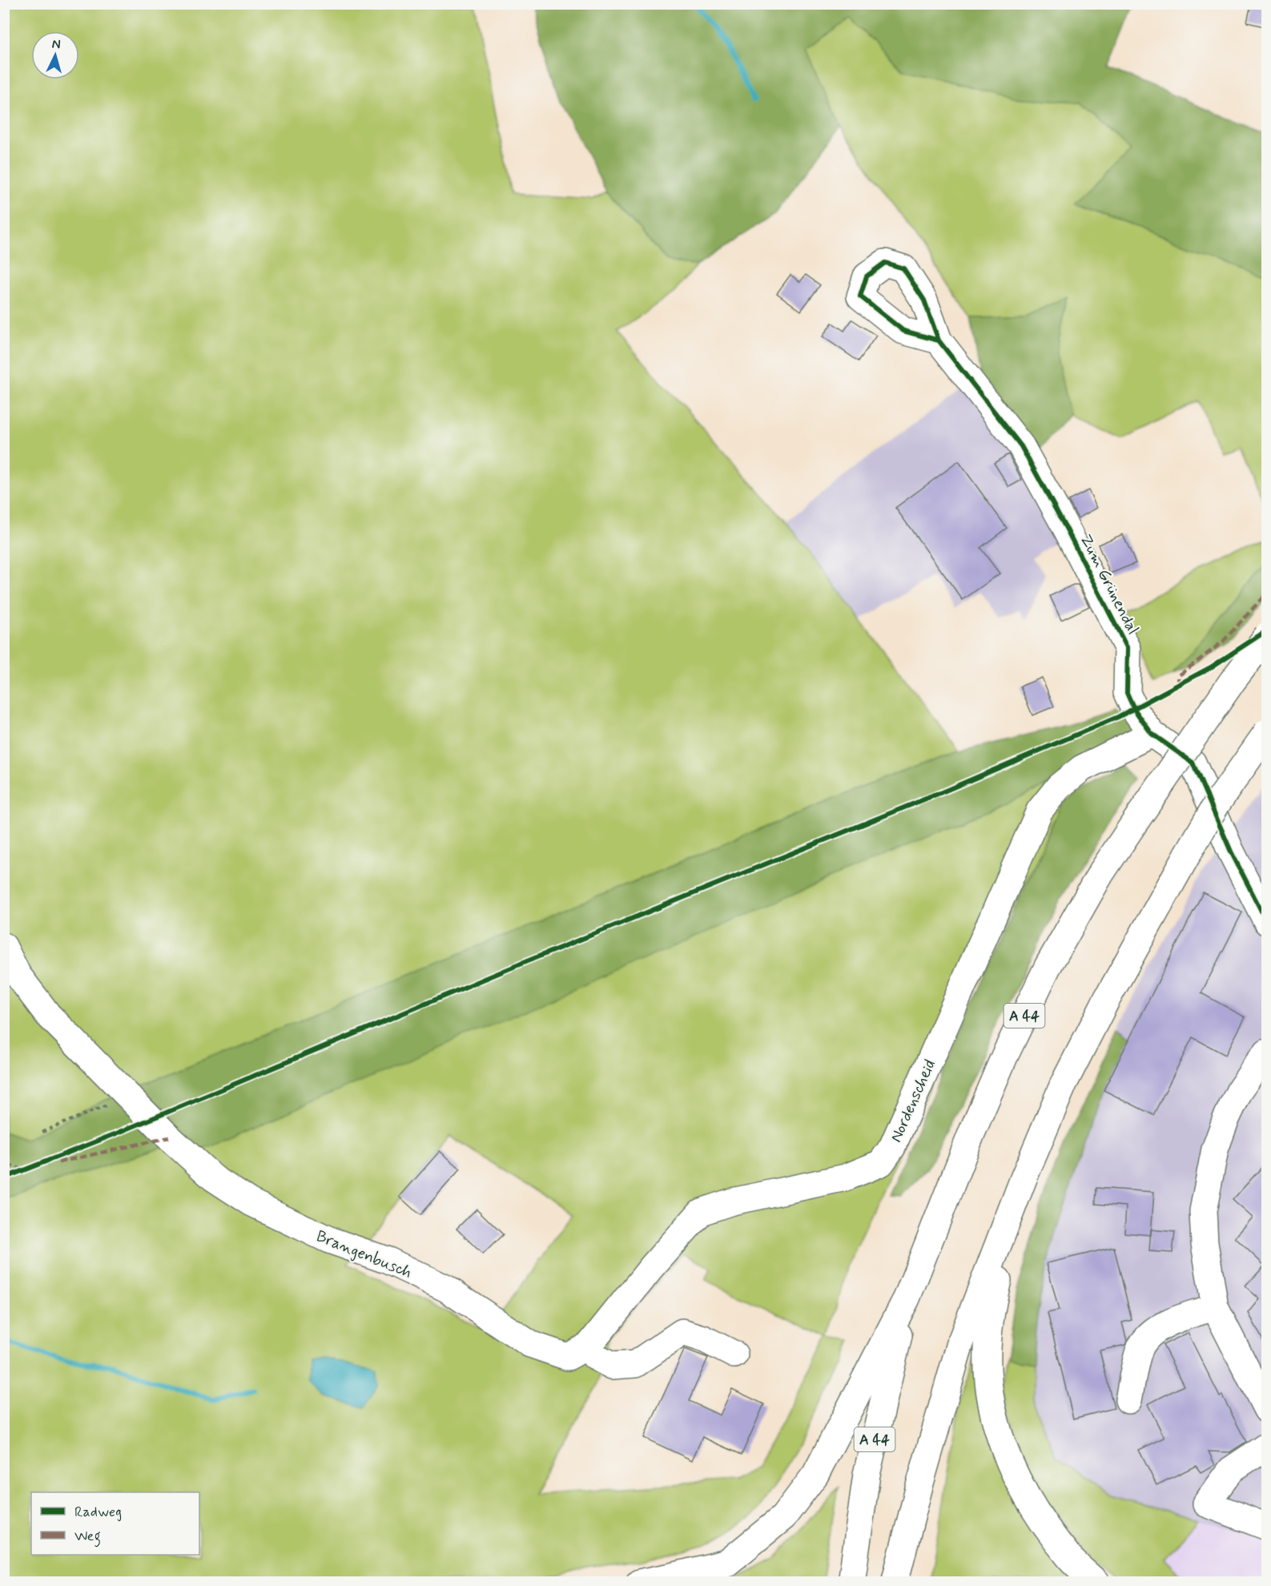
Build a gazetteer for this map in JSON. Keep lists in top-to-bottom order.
{
  "streets": {
    "main road": [
      "Zum Grünendal",
      "A 44",
      "Nordenscheid",
      "Brangenbusch"
    ]
  },
  "crossings": [
    ["Zum Grünendal", "Nordenscheid"],
    ["Nordenscheid", "Brangenbusch"]
  ],
  "legend": ["Radweg", "Weg"],
  "north": "top"
}
